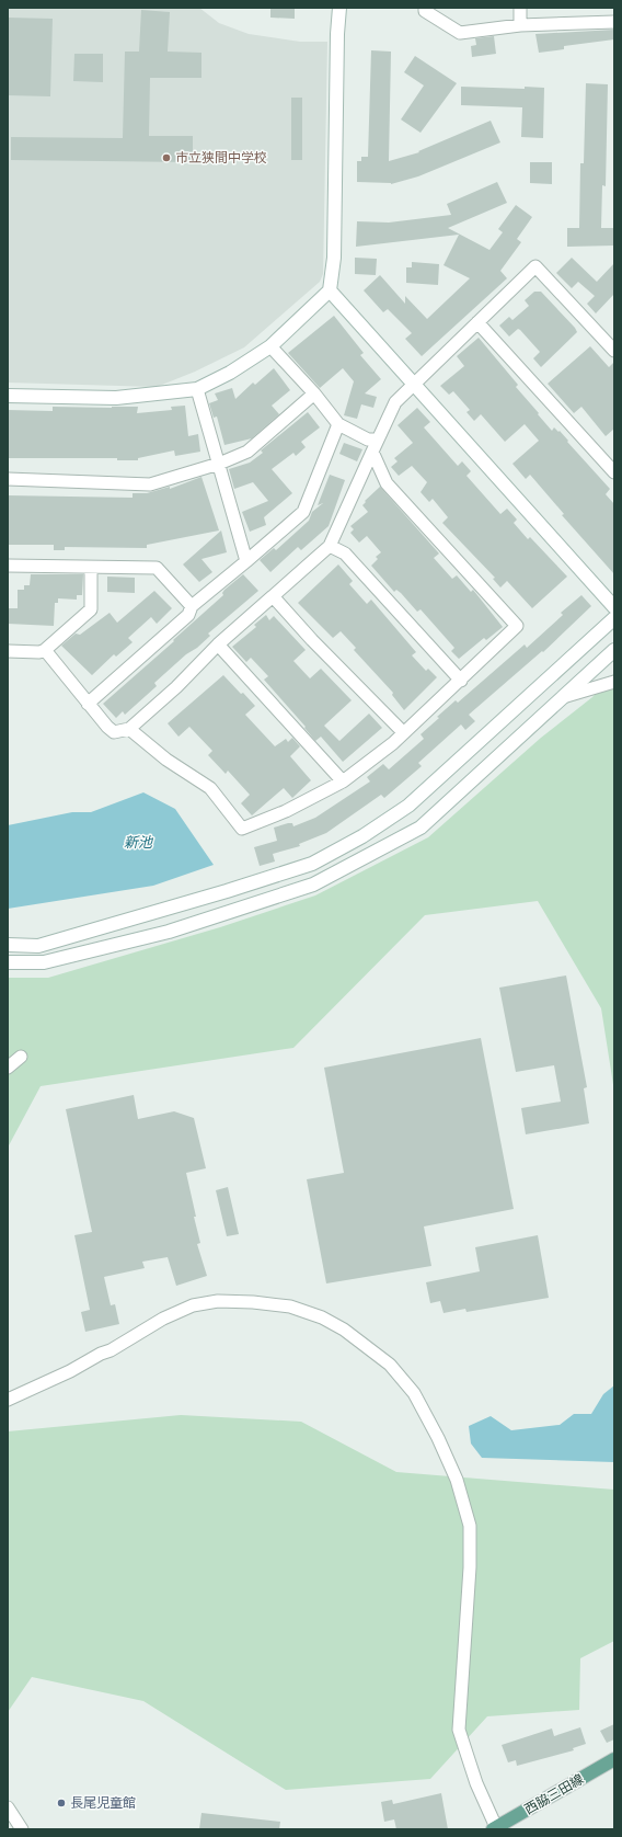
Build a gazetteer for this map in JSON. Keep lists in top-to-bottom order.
{
  "streets": {
    "main road": ["西脇三田線"]
  },
  "water": ["新池"],
  "places": ["市立狭間中学校", "長尾児童館"]
}
